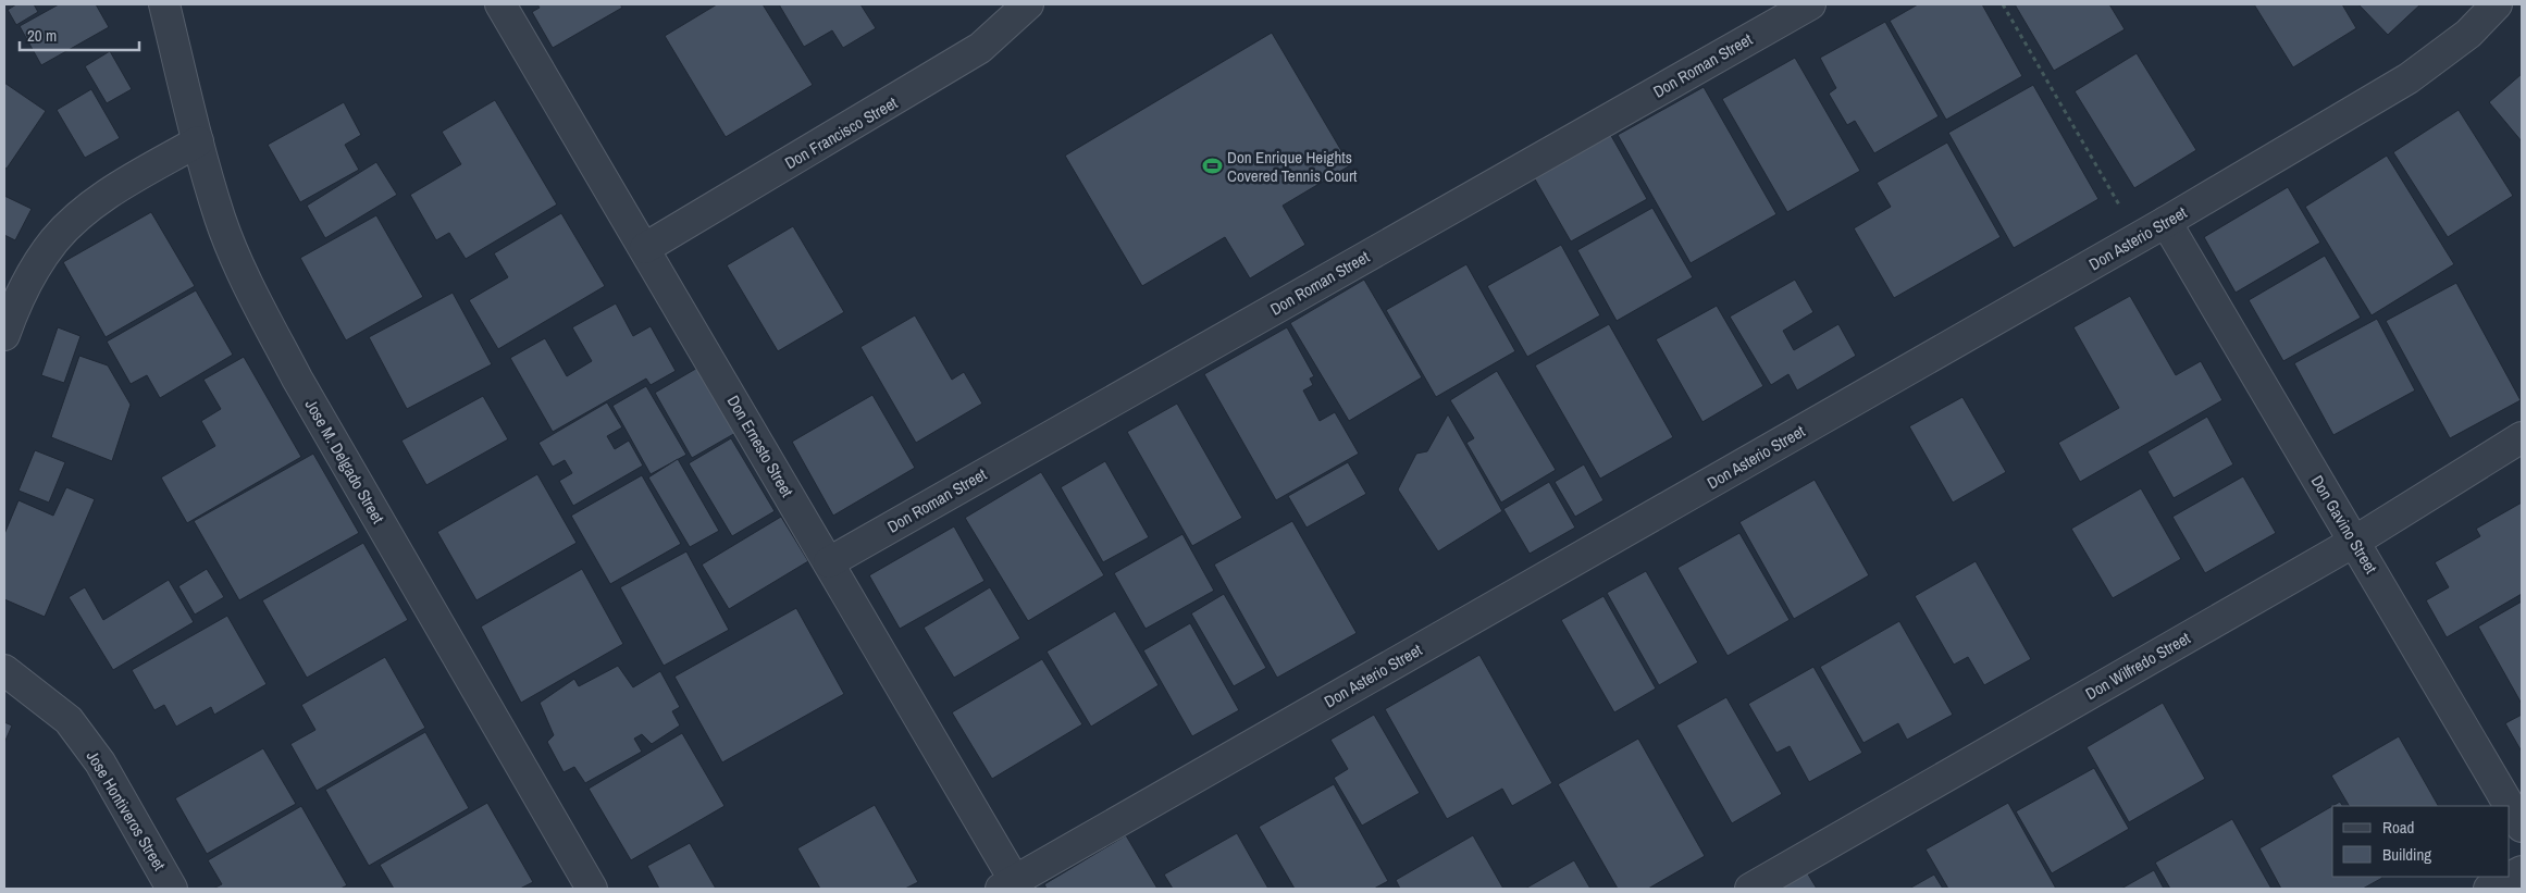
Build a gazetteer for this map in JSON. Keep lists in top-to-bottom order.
{
  "streets": {
    "street": [
      "Don Roman Street",
      "Don Francisco Street",
      "Don Asterio Street",
      "Don Ernesto Street",
      "Jose M. Delgado Street",
      "Don Gavino Street",
      "Don Wilfredo Street",
      "Jose Hontiveros Street"
    ]
  },
  "crossings": [
    ["Don Roman Street", "Don Ernesto Street"],
    ["Don Francisco Street", "Don Ernesto Street"],
    ["Don Asterio Street", "Don Ernesto Street"],
    ["Don Asterio Street", "Don Gavino Street"],
    ["Don Gavino Street", "Don Wilfredo Street"]
  ],
  "places": {
    "sports": ["Don Enrique Heights Covered Tennis Court"]
  },
  "legend": ["Road", "Building"],
  "scale_bar": "20 m"
}
